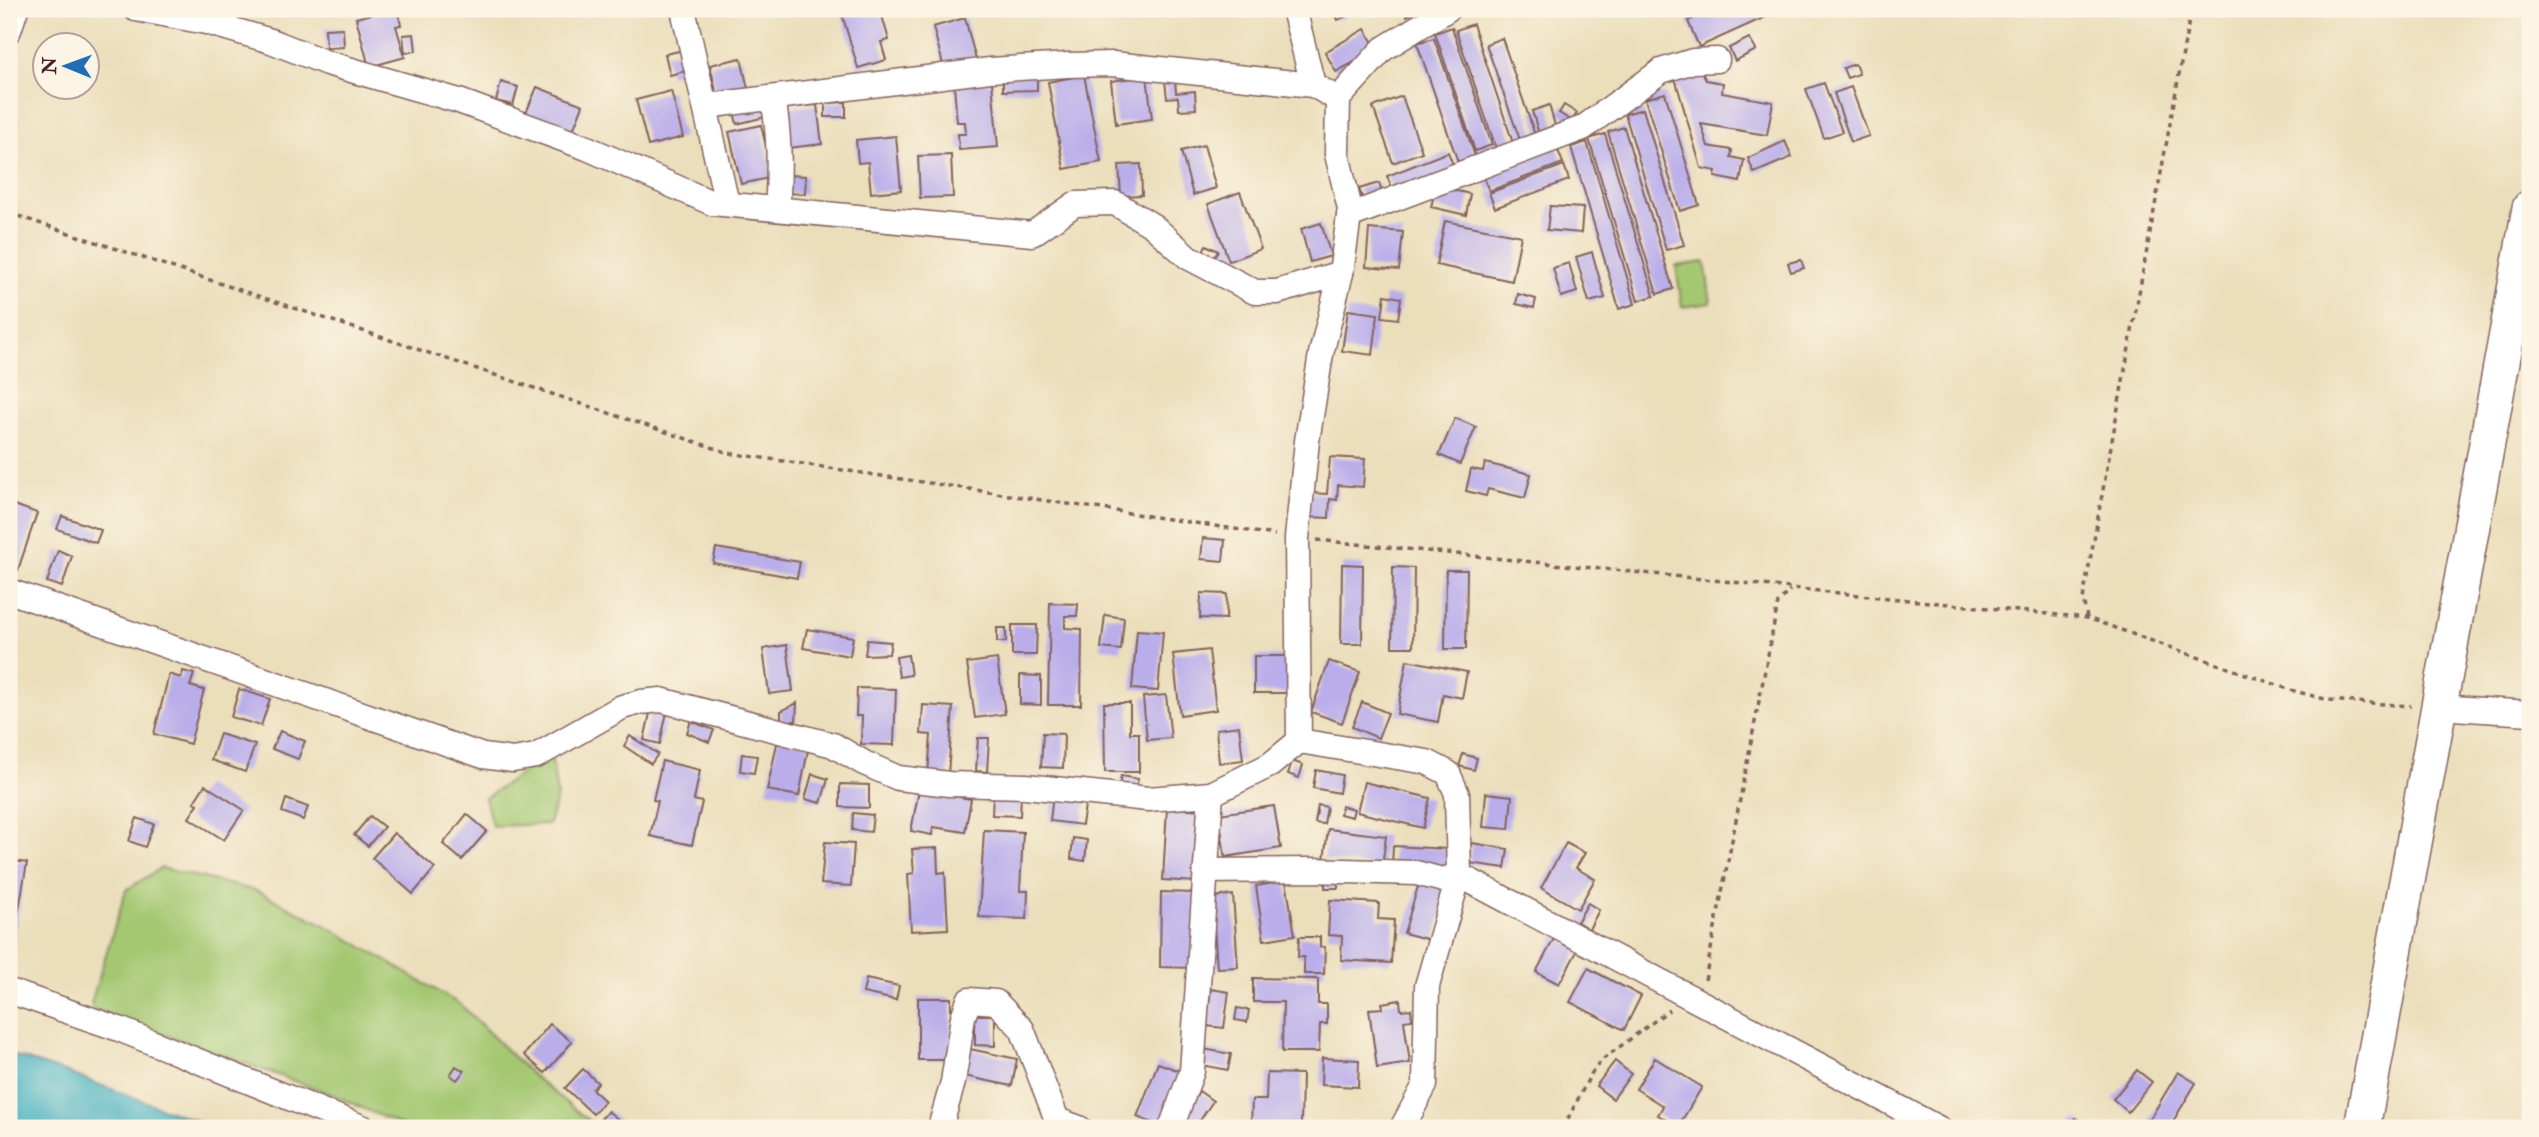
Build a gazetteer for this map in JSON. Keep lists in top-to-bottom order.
{
  "north": "left"
}
